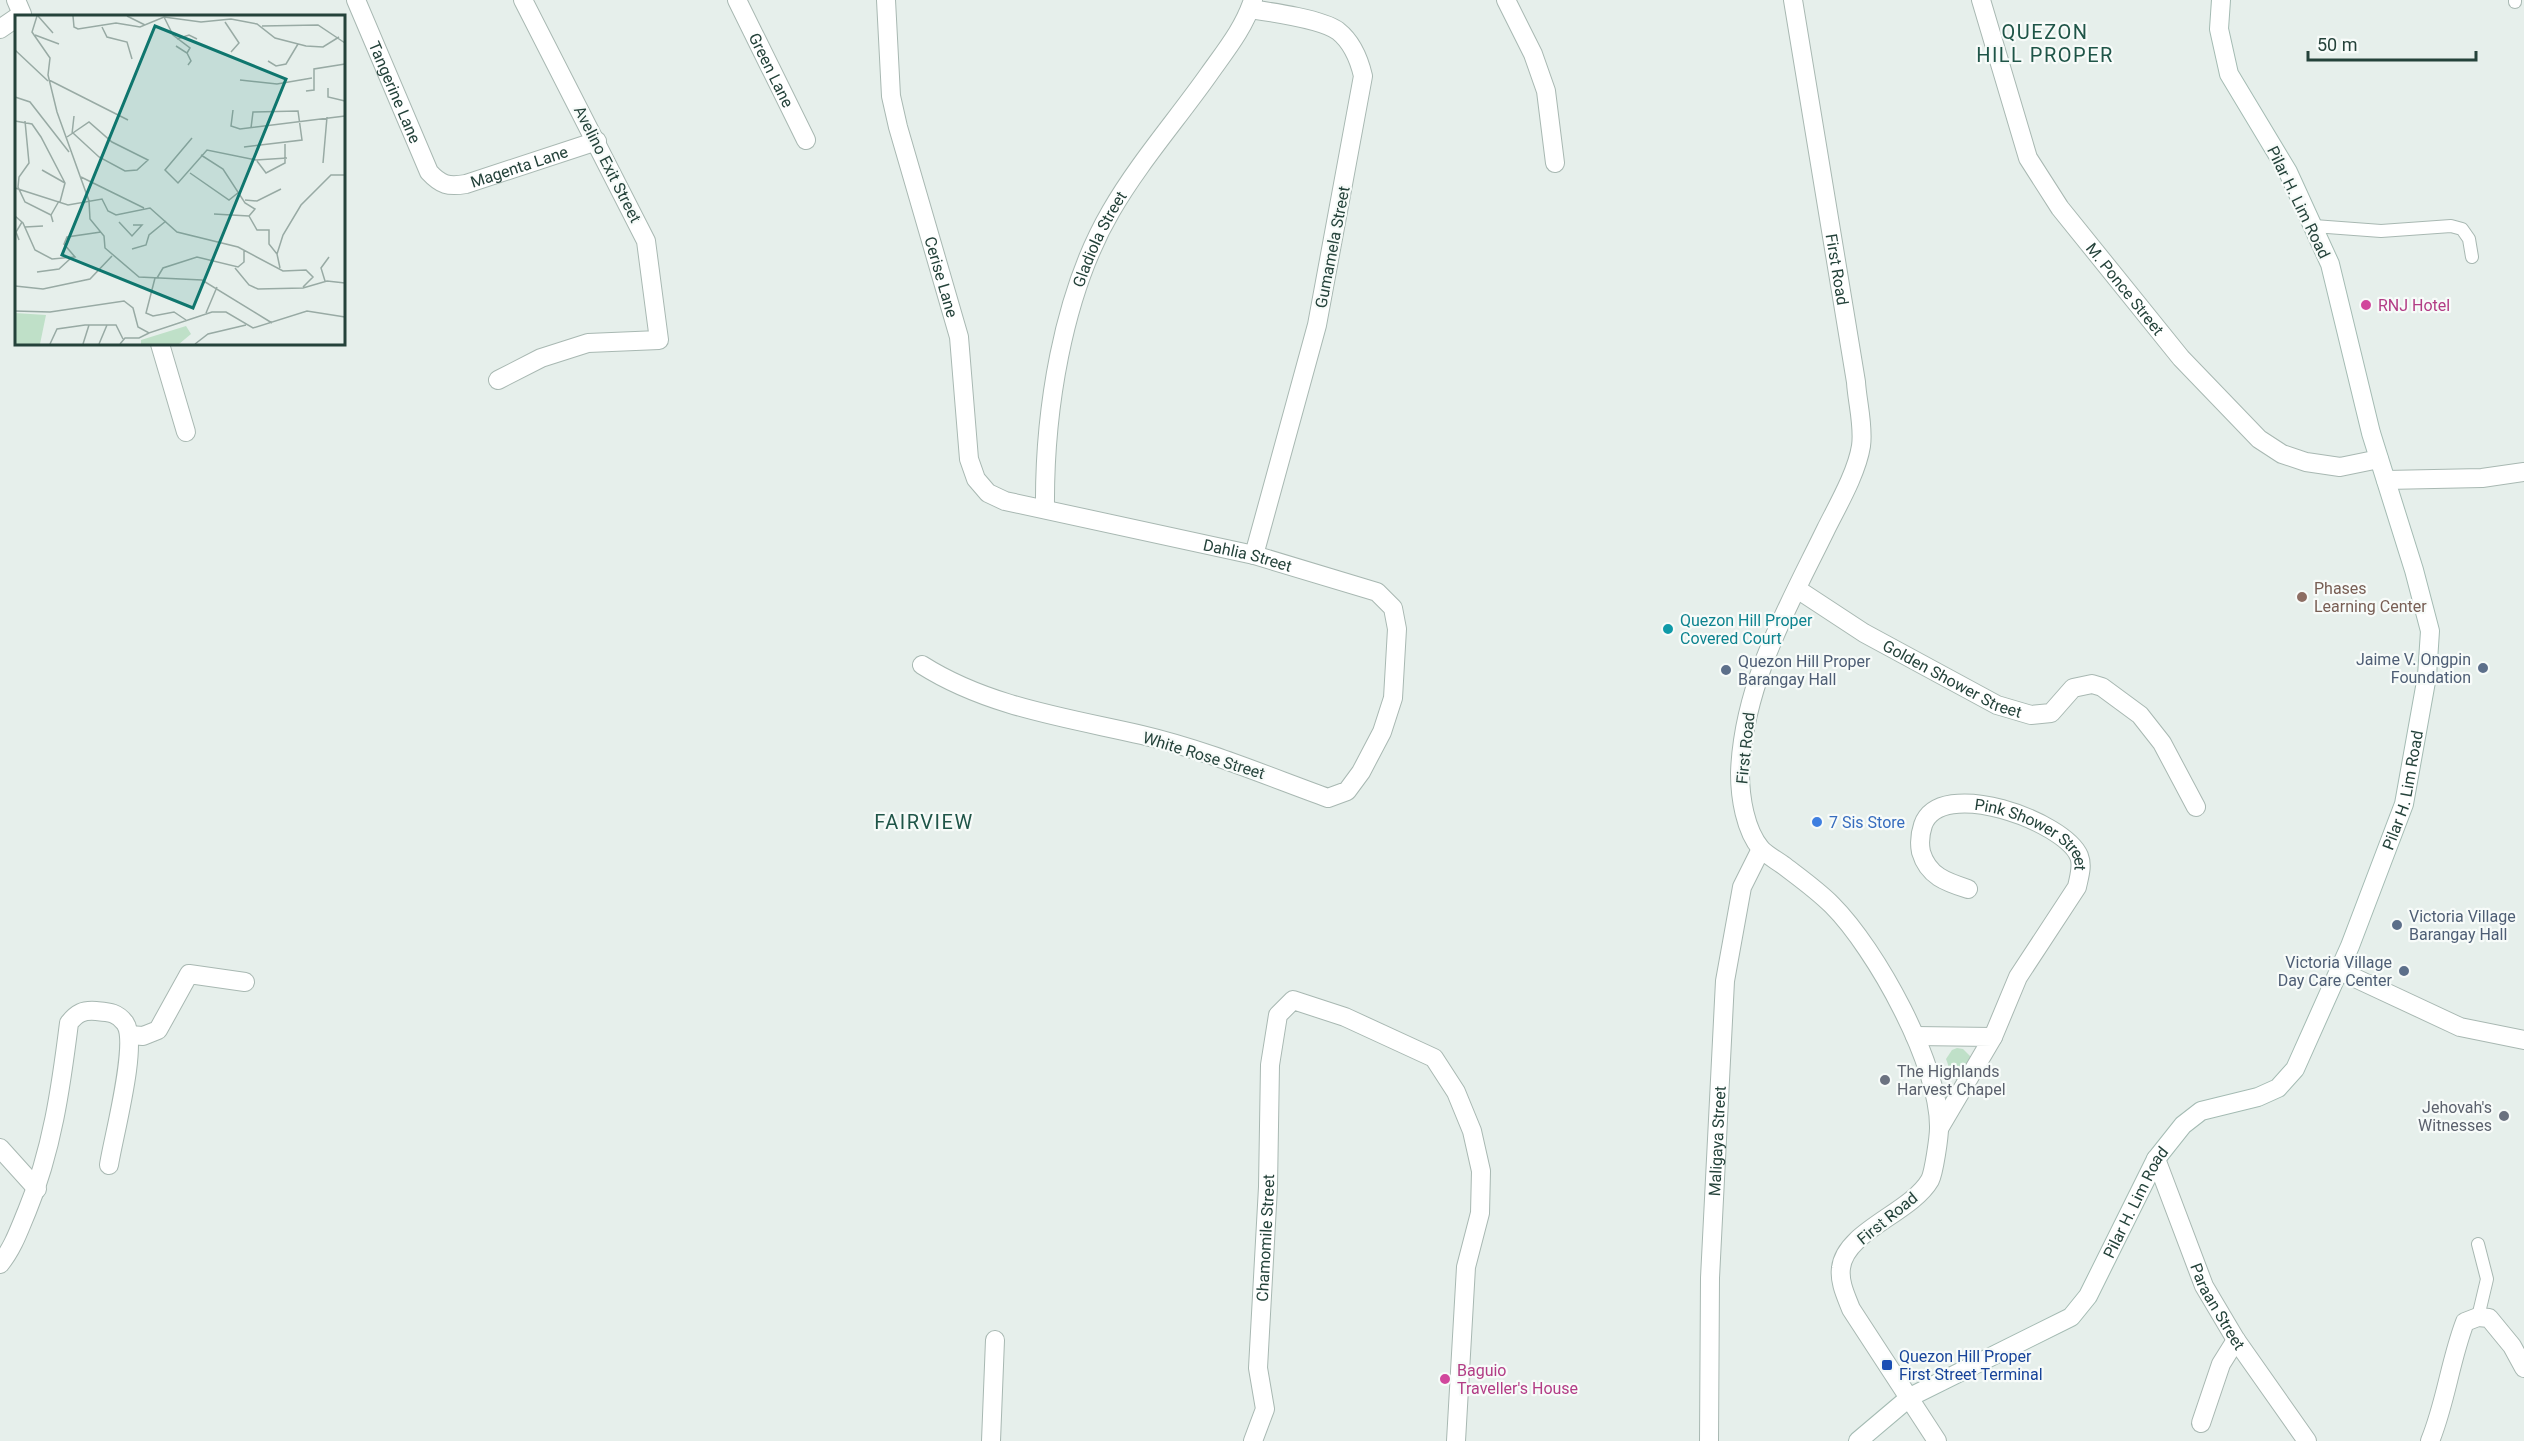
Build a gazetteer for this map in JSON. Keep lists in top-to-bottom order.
{
  "streets": {
    "street": [
      "Green Lane",
      "Tangerine Lane",
      "Avelino Exit Street",
      "Magenta Lane",
      "Pilar H. Lim Road",
      "Gladiola Street",
      "Gumamela Street",
      "First Road",
      "Cerise Lane",
      "M. Ponce Street",
      "Dahlia Street",
      "Golden Shower Street",
      "White Rose Street",
      "Pink Shower Street",
      "Maligaya Street",
      "Chamomile Street",
      "Paraan Street"
    ]
  },
  "crossings": [
    ["Tangerine Lane", "Magenta Lane"],
    ["Avelino Exit Street", "Magenta Lane"],
    ["Pilar H. Lim Road", "First Road"],
    ["Pilar H. Lim Road", "M. Ponce Street"],
    ["Pilar H. Lim Road", "Paraan Street"],
    ["Gladiola Street", "Gumamela Street"],
    ["Gladiola Street", "Cerise Lane"],
    ["Gladiola Street", "Dahlia Street"],
    ["Gumamela Street", "Dahlia Street"],
    ["First Road", "Golden Shower Street"],
    ["First Road", "Pink Shower Street"],
    ["First Road", "Maligaya Street"],
    ["Cerise Lane", "Dahlia Street"],
    ["Dahlia Street", "White Rose Street"]
  ],
  "districts": ["QUEZON HILL PROPER", "FAIRVIEW"],
  "places": {
    "other": [
      "RNJ Hotel",
      "Phases Learning Center",
      "Quezon Hill Proper Covered Court",
      "Jaime V. Ongpin Foundation",
      "Quezon Hill Proper Barangay Hall",
      "7 Sis Store",
      "Victoria Village Barangay Hall",
      "Victoria Village Day Care Center",
      "The Highlands Harvest Chapel",
      "Jehovah's Witnesses",
      "Baguio Traveller's House"
    ],
    "transit": ["Quezon Hill Proper First Street Terminal"]
  },
  "scale_bar": "50 m"
}
